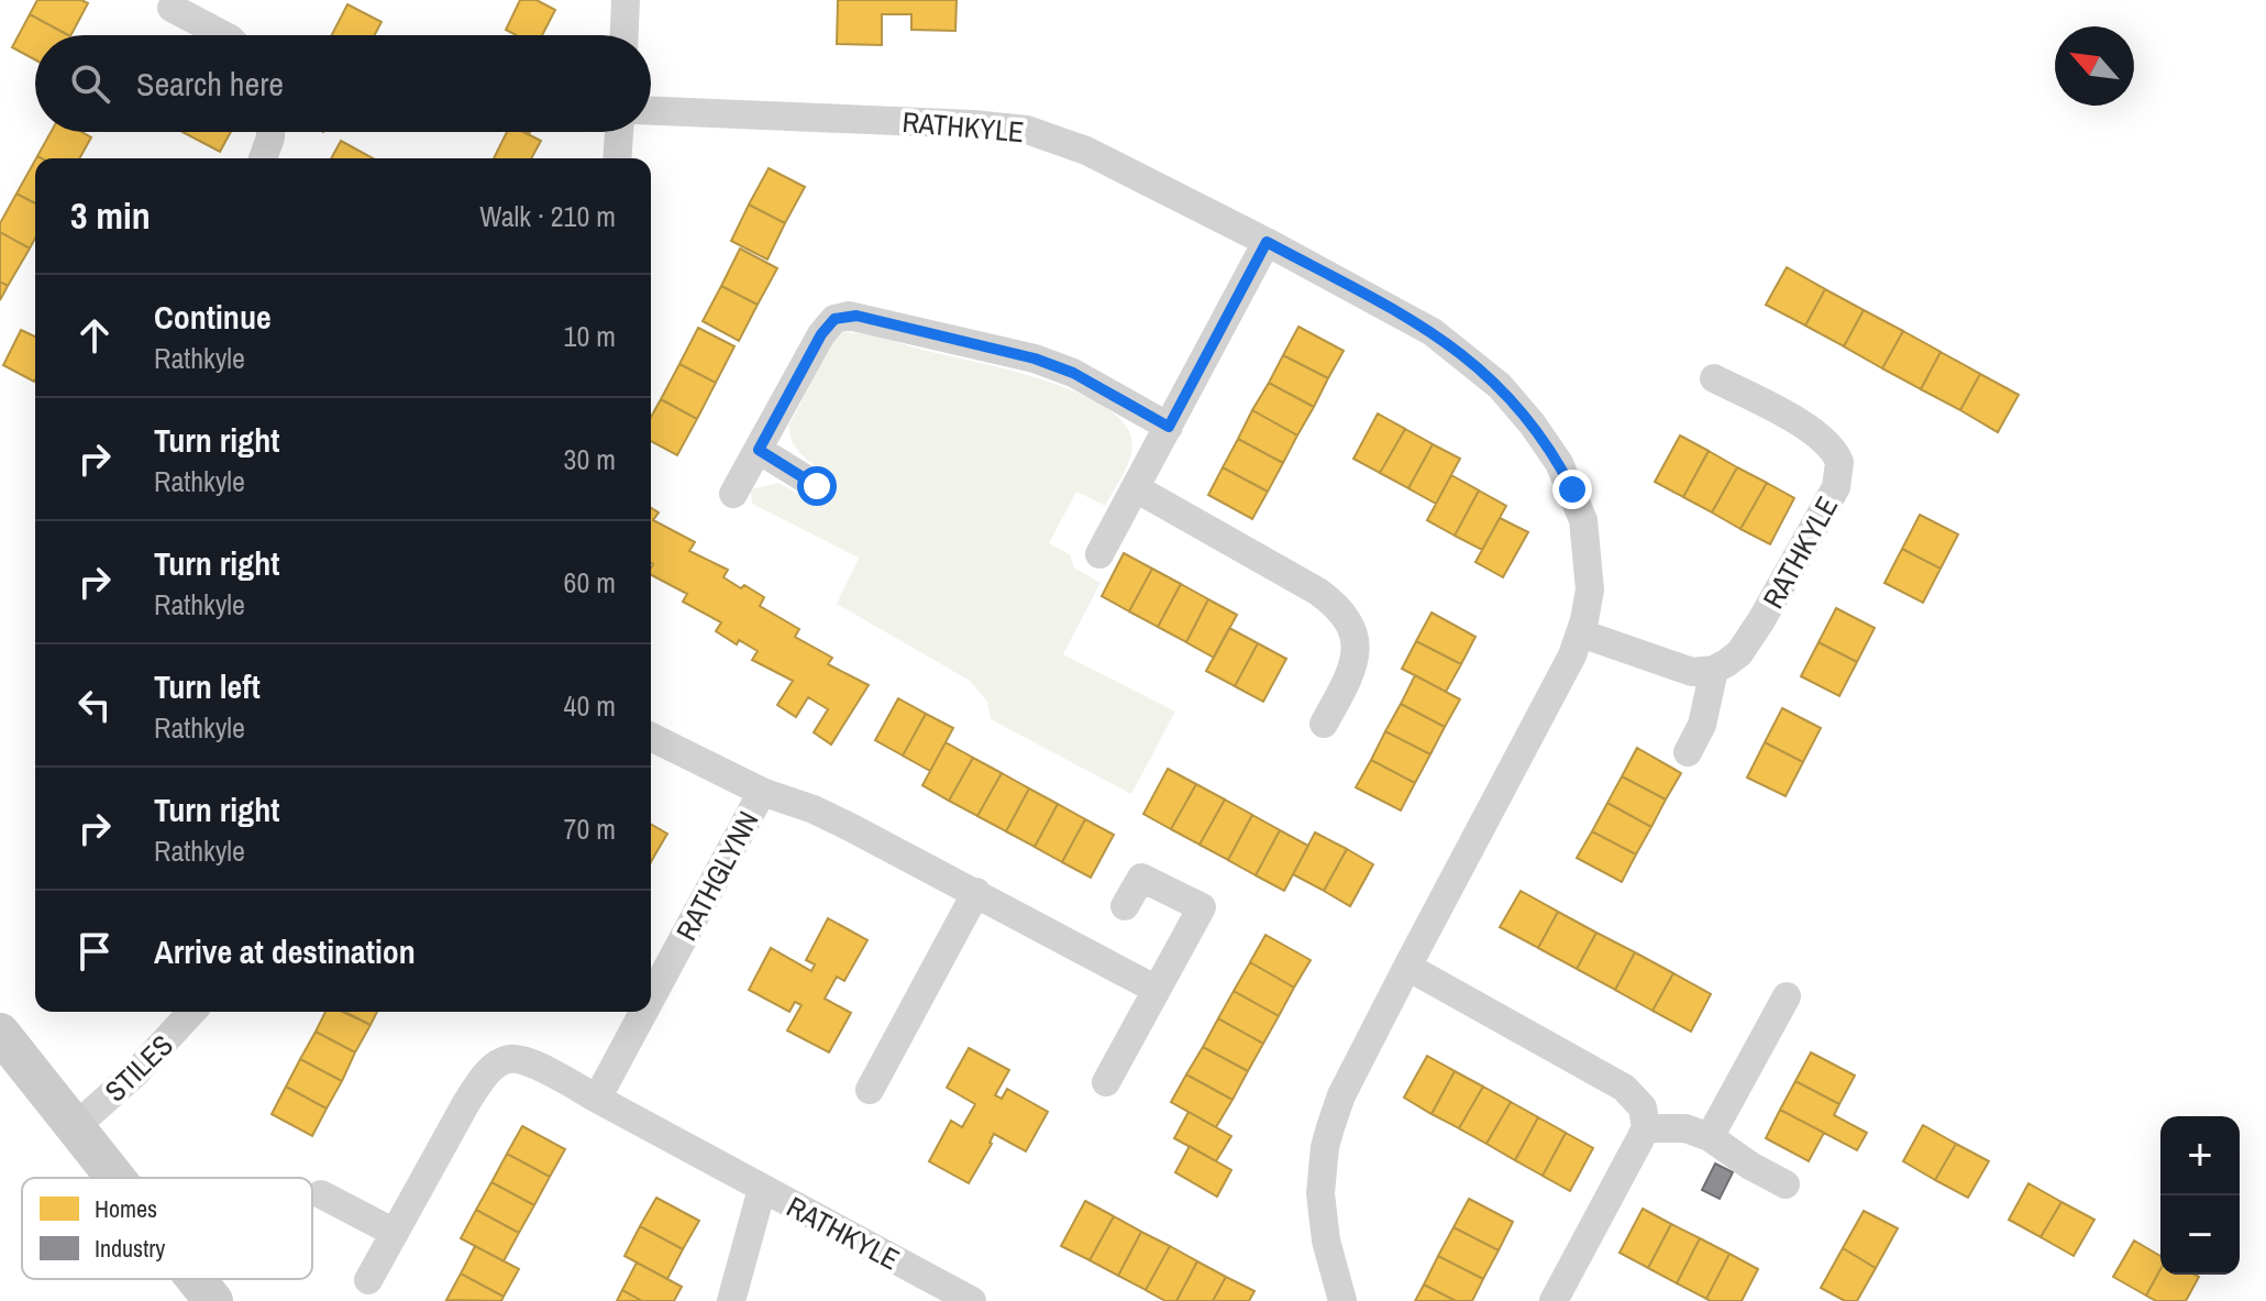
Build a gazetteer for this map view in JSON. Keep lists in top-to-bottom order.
{
  "streets": {
    "street": ["RATHKYLE", "RATHGLYNN", "STILES"]
  },
  "legend": ["Homes", "Industry"],
  "north": "top left",
  "page": {
    "search": "Search here",
    "heading": ["3 min", "Walk · 210 m"],
    "list": [
      ["Continue", "Rathkyle", "10 m"],
      ["Turn right", "Rathkyle", "30 m"],
      ["Turn right", "Rathkyle", "60 m"],
      ["Turn left", "Rathkyle", "40 m"],
      ["Turn right", "Rathkyle", "70 m"],
      "Arrive at destination"
    ],
    "map_buttons": ["+", "−"]
  }
}
